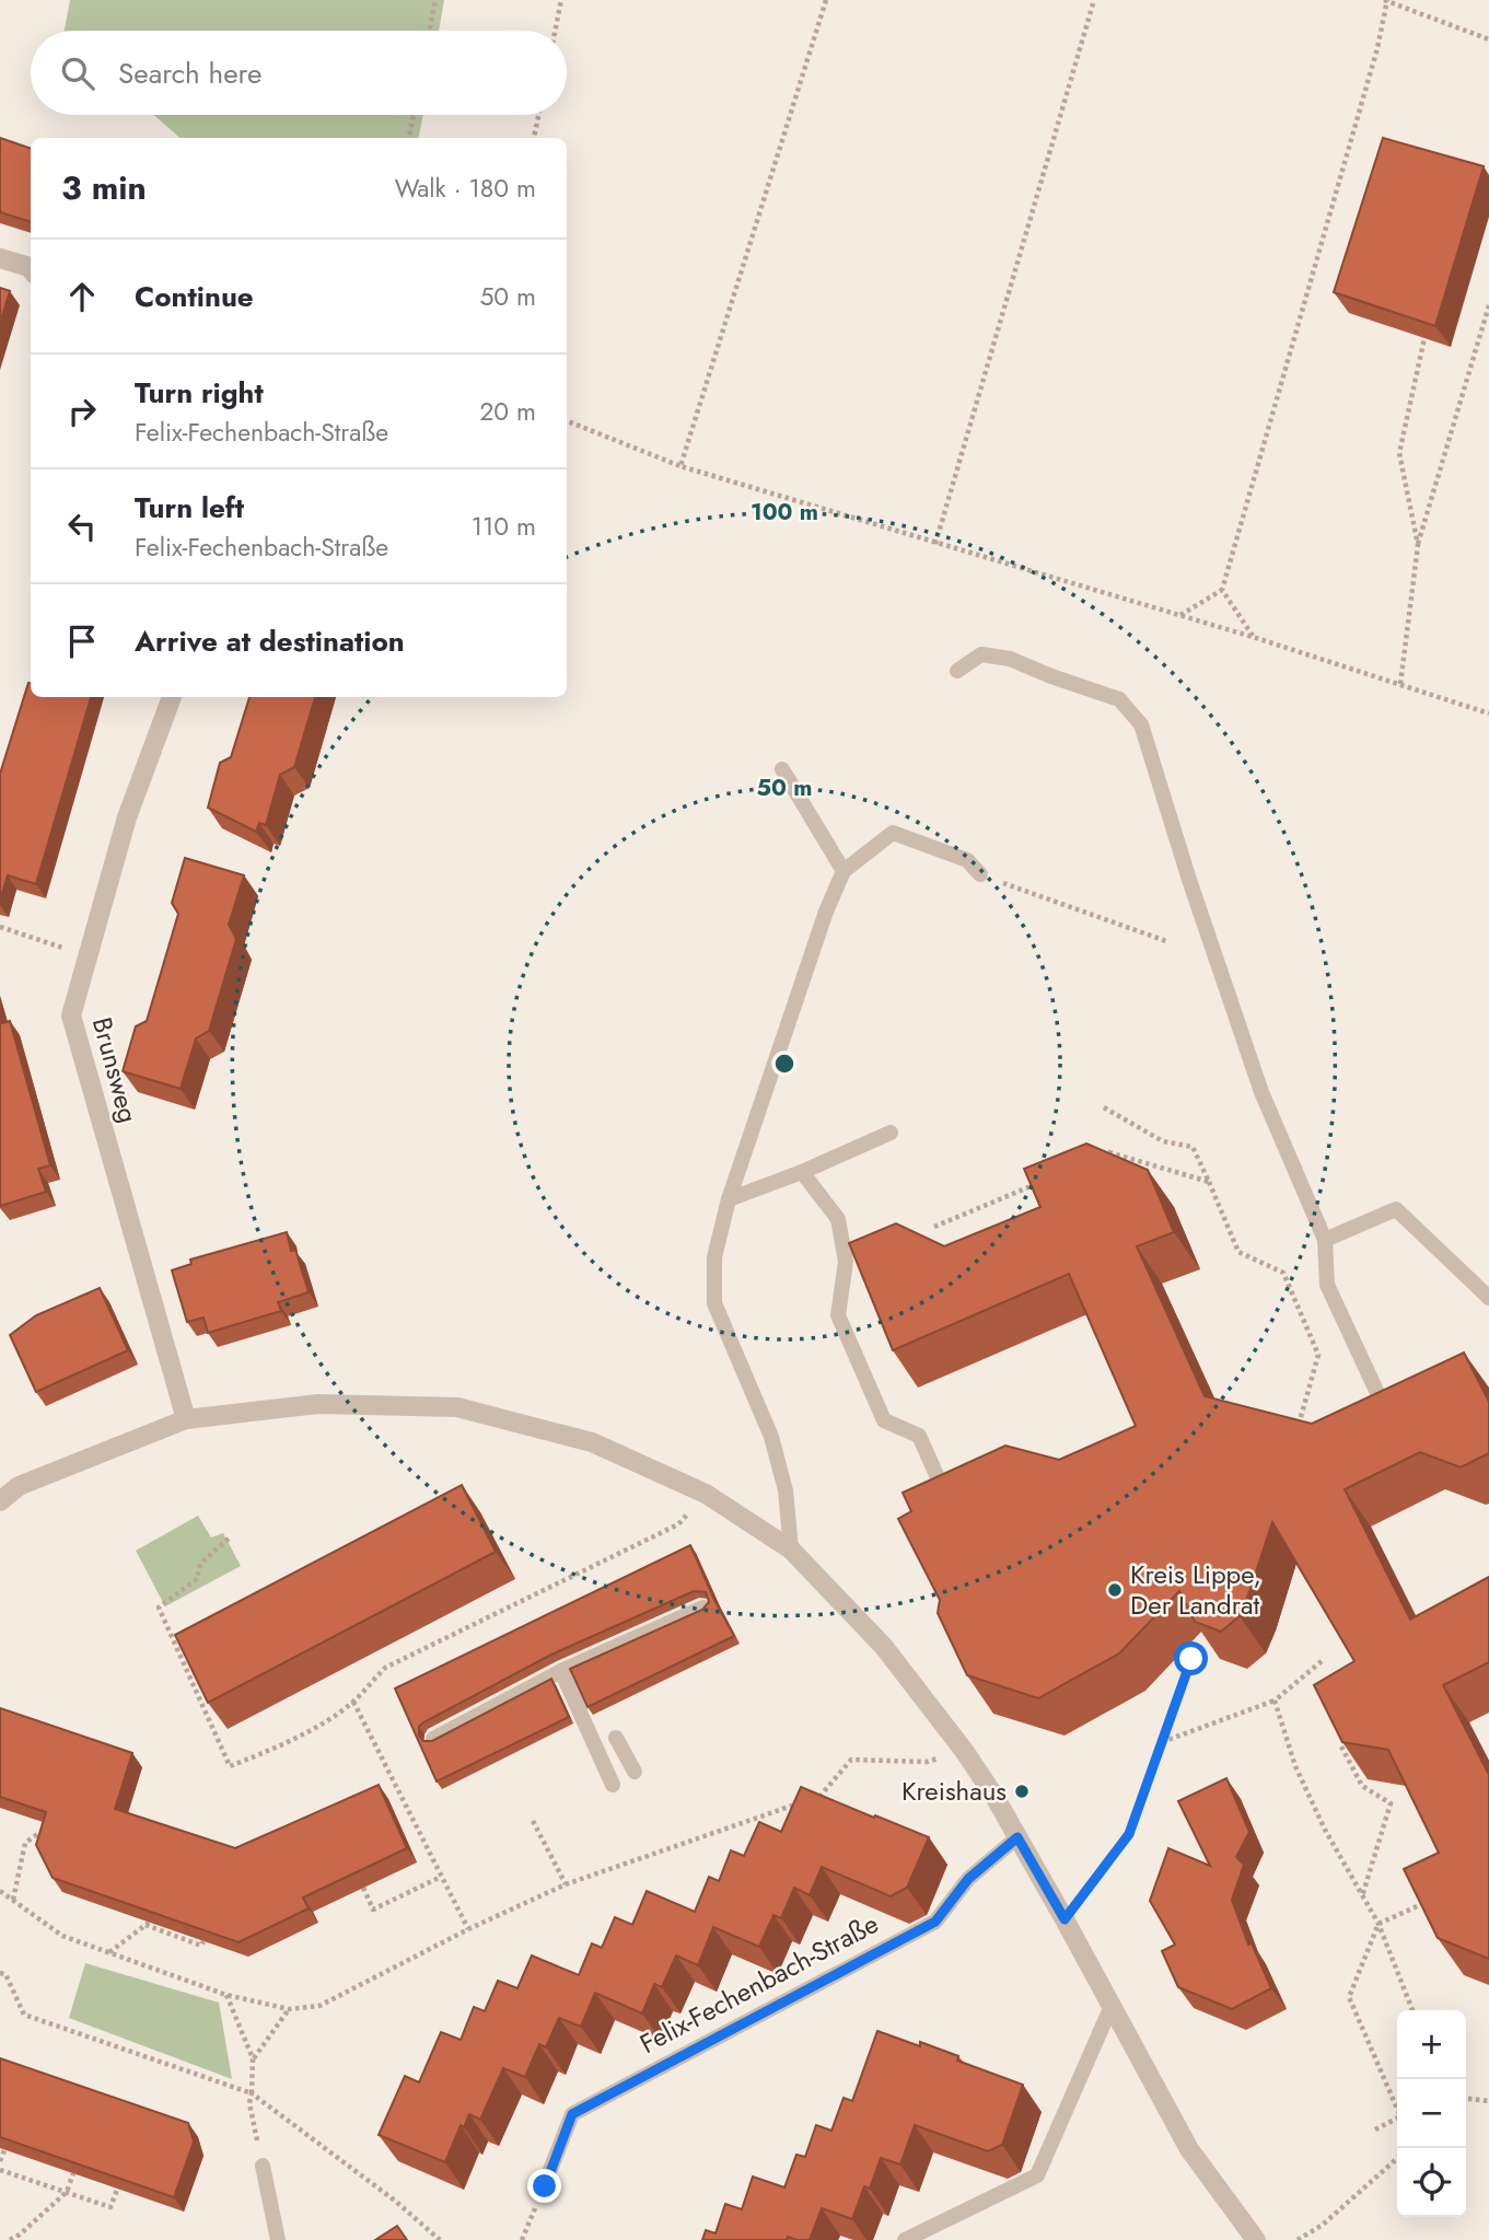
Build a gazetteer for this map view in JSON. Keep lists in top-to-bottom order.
{
  "streets": {
    "street": ["Brunsweg"],
    "lane": ["Felix-Fechenbach-Straße"]
  },
  "places": ["Kreis Lippe, Der Landrat", "Kreishaus"],
  "page": {
    "search": "Search here",
    "heading": ["3 min", "Walk · 180 m"],
    "list": [
      ["Continue", "50 m"],
      ["Turn right", "Felix-Fechenbach-Straße", "20 m"],
      ["Turn left", "Felix-Fechenbach-Straße", "110 m"],
      "Arrive at destination"
    ],
    "map_buttons": ["+", "−"]
  },
  "rings": ["100 m", "50 m"]
}
